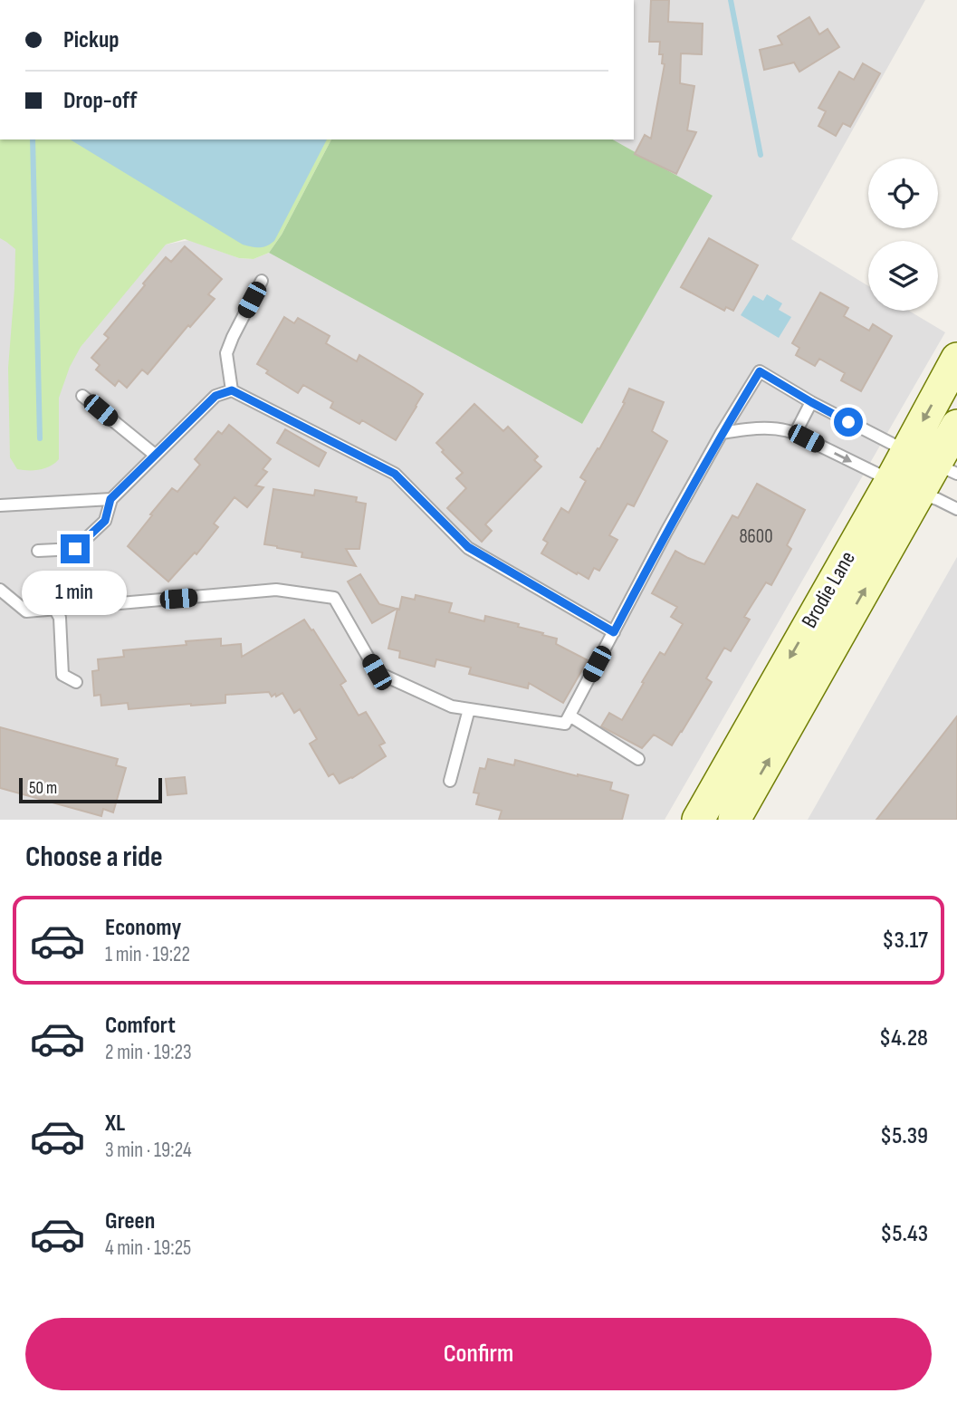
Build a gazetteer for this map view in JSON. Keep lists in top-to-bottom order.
{
  "streets": {
    "main road": ["Brodie Lane"]
  },
  "house_numbers": ["8600"],
  "scale_bar": "50 m",
  "page": {
    "banner": ["Pickup", "Drop-off"],
    "bubble": "1 min",
    "scale": "50 m",
    "heading": "Choose a ride",
    "list": [
      {
        "name": "Economy",
        "note": "1 min · 19:22",
        "value": "$3.17"
      },
      {
        "name": "Comfort",
        "note": "2 min · 19:23",
        "value": "$4.28"
      },
      {
        "name": "XL",
        "note": "3 min · 19:24",
        "value": "$5.39"
      },
      {
        "name": "Green",
        "note": "4 min · 19:25",
        "value": "$5.43"
      }
    ],
    "buttons": "Confirm"
  }
}
